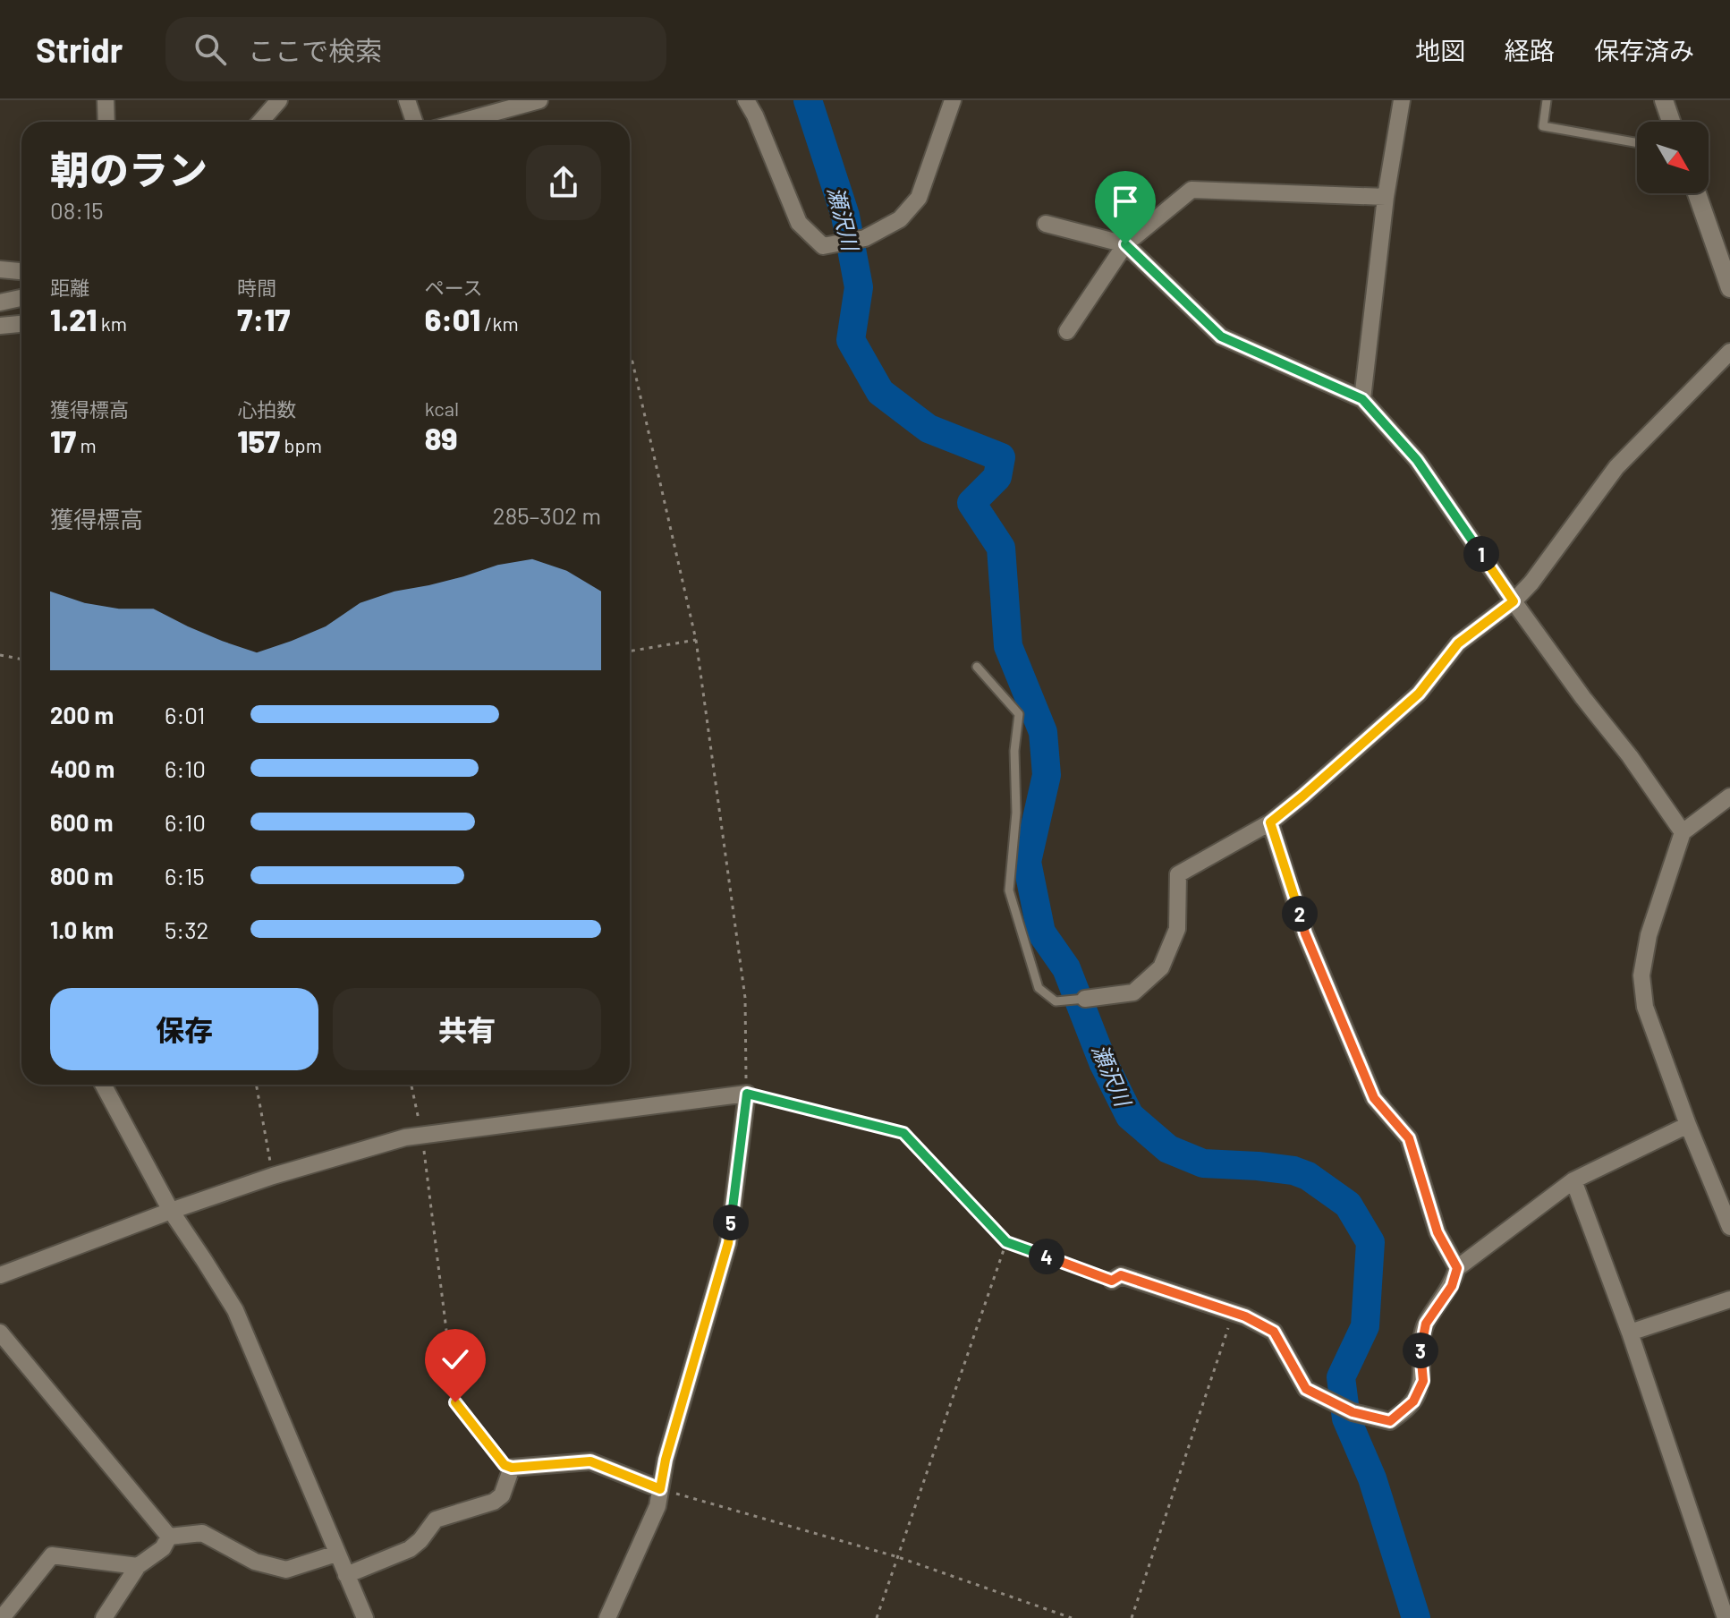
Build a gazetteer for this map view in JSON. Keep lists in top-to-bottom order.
{
  "water": ["瀬沢川"],
  "north": "bottom right",
  "page": {
    "header": "Stridr",
    "search": "ここで検索",
    "nav": ["地図", "経路", "保存済み"],
    "heading": ["朝のラン", "08:15"],
    "stats": [
      ["距離", "1.21 km"],
      ["時間", "7:17"],
      ["ペース", "6:01 /km"],
      ["獲得標高", "17 m"],
      ["心拍数", "157 bpm"],
      ["kcal", "89"]
    ],
    "chart": ["獲得標高", "285–302 m"],
    "pins": [
      "1",
      "2",
      "5",
      "4",
      "3"
    ],
    "list": [
      {
        "name": "200 m",
        "note": "6:01"
      },
      {
        "name": "400 m",
        "note": "6:10"
      },
      {
        "name": "600 m",
        "note": "6:10"
      },
      {
        "name": "800 m",
        "note": "6:15"
      },
      {
        "name": "1.0 km",
        "note": "5:32"
      }
    ],
    "buttons": ["保存", "共有"]
  }
}
